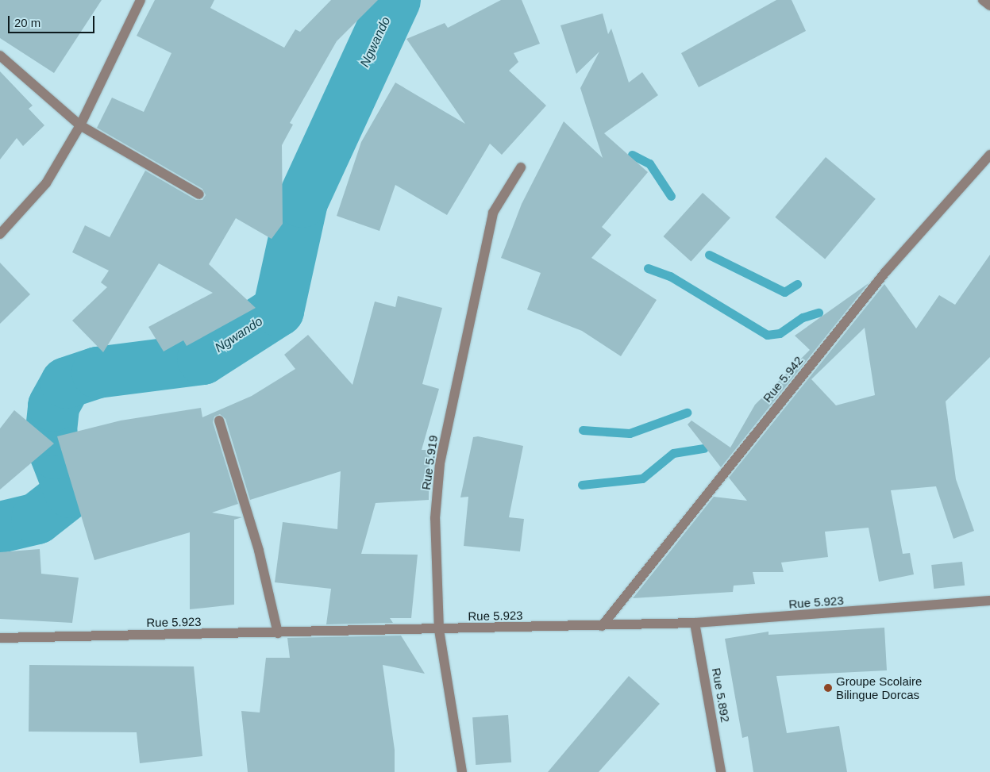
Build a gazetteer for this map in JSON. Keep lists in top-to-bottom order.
{
  "streets": {
    "street": [
      "Rue 5.942",
      "Rue 5.919",
      "Rue 5.923",
      "Rue 5.892"
    ]
  },
  "crossings": [
    ["Rue 5.942", "Rue 5.923"],
    ["Rue 5.919", "Rue 5.923"],
    ["Rue 5.923", "Rue 5.892"]
  ],
  "water": ["Ngwando"],
  "places": ["Groupe Scolaire Bilingue Dorcas"],
  "scale_bar": "20 m"
}
